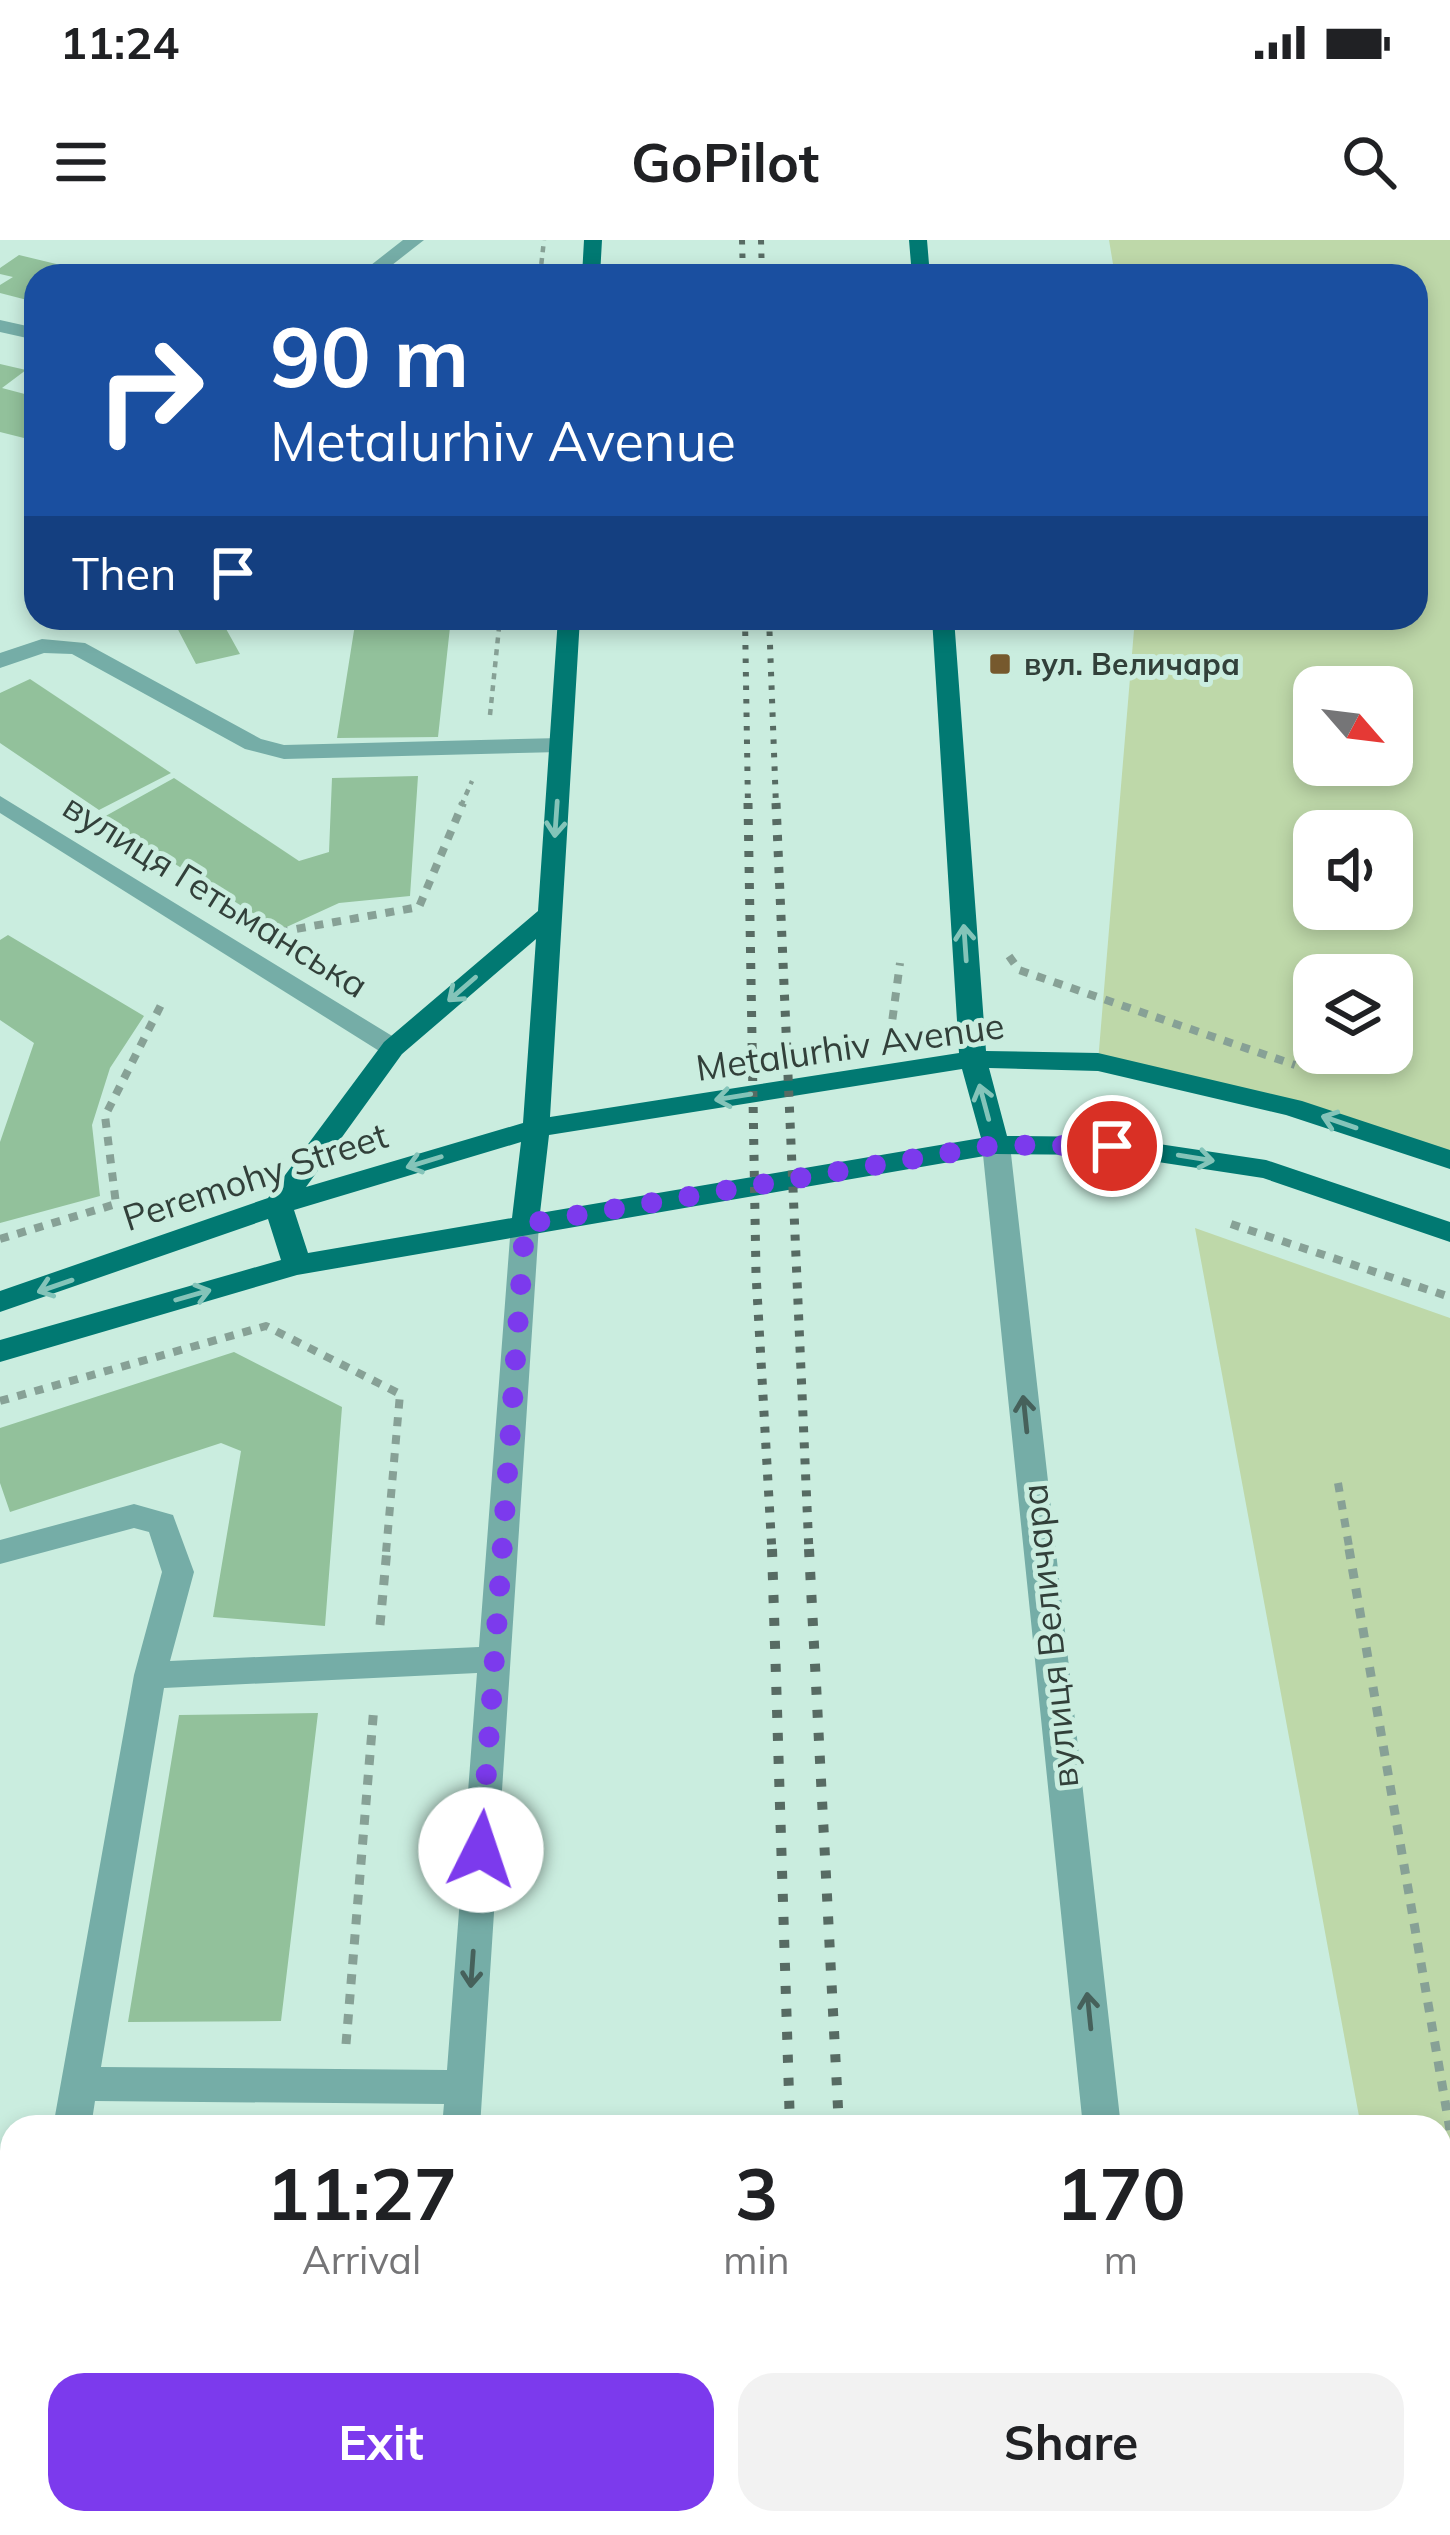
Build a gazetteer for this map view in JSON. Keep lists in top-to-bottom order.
{
  "streets": {
    "main road": ["Metalurhiv Avenue", "Peremohy Street"],
    "street": ["вулиця Гетьманська", "вулиця Величара"]
  },
  "crossings": [
    ["Metalurhiv Avenue", "Peremohy Street"]
  ],
  "one_way": ["вулиця Величара"],
  "places": {
    "transit": ["вул. Величара"]
  },
  "north": "bottom right",
  "page": {
    "status": "11:24",
    "header": "GoPilot",
    "turn": ["90 m", "Metalurhiv Avenue"],
    "then": "Then",
    "eta": [
      "11:27",
      "Arrival",
      "3",
      "min",
      "170",
      "m"
    ],
    "buttons": ["Exit", "Share"]
  }
}
